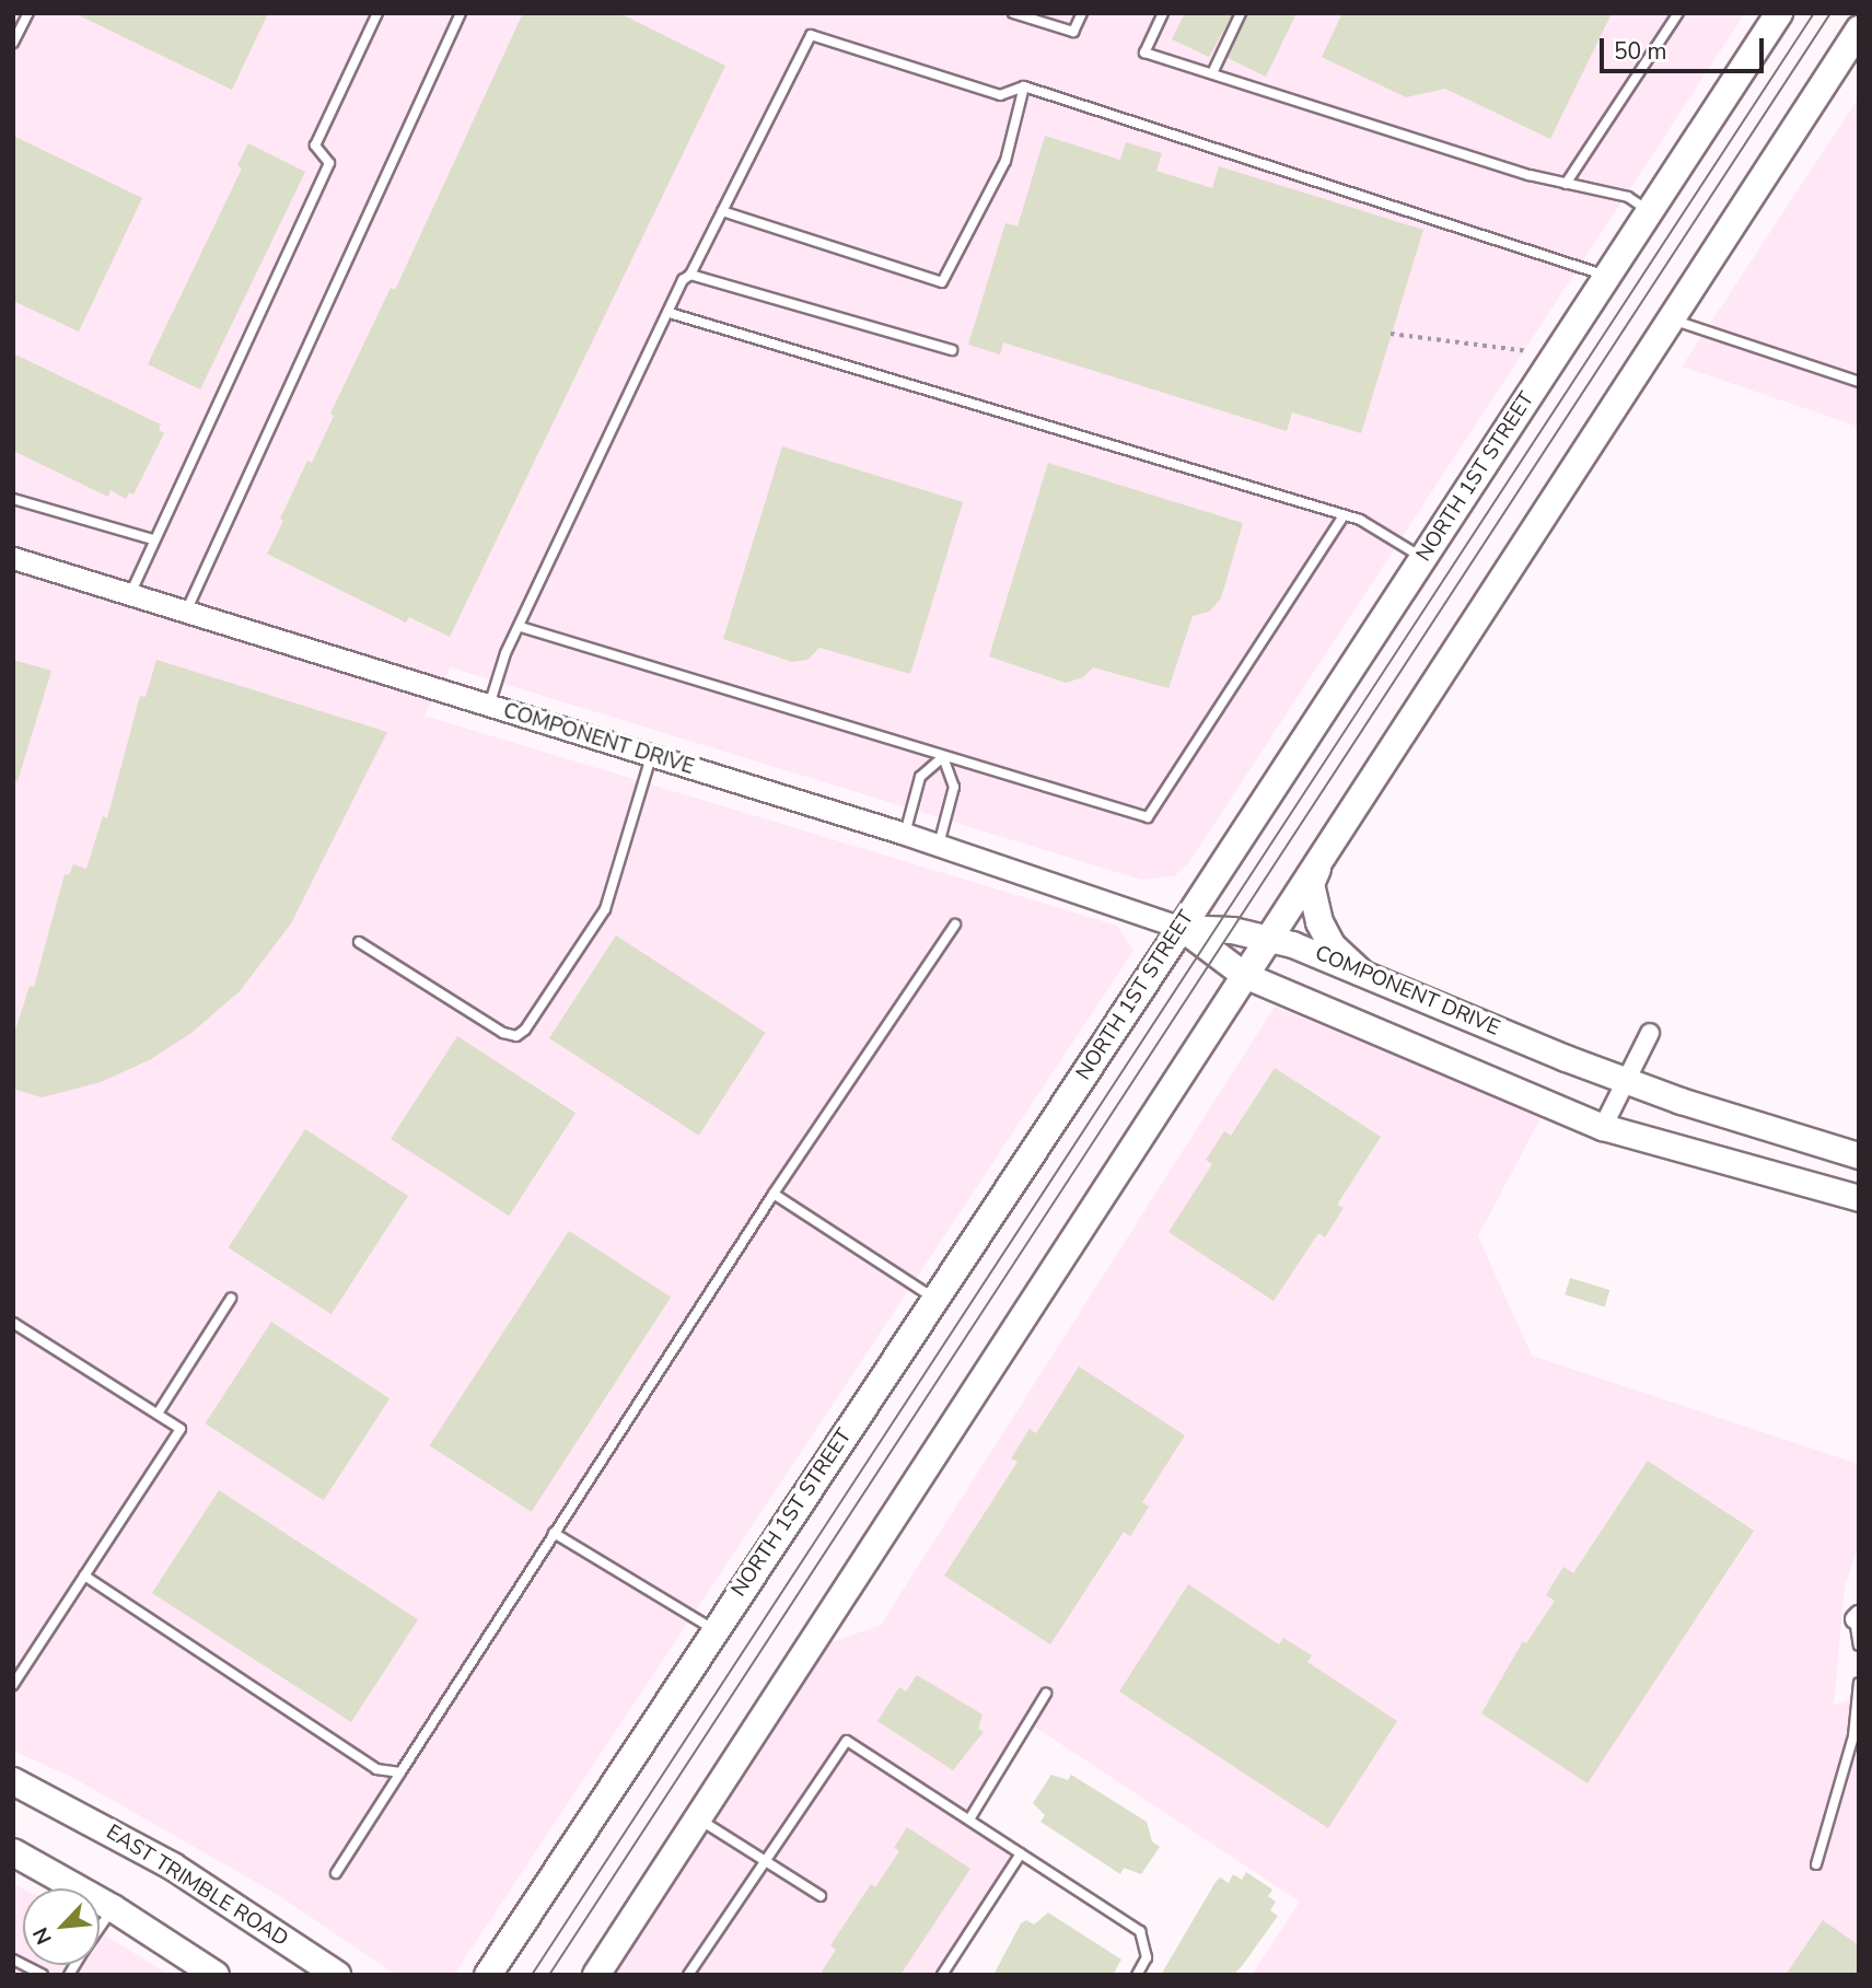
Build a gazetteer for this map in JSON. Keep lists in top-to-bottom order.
{
  "streets": {
    "main road": ["NORTH 1ST STREET", "COMPONENT DRIVE", "EAST TRIMBLE ROAD"]
  },
  "crossings": [
    ["NORTH 1ST STREET", "COMPONENT DRIVE"]
  ],
  "scale_bar": "50 m",
  "north": "bottom left"
}
